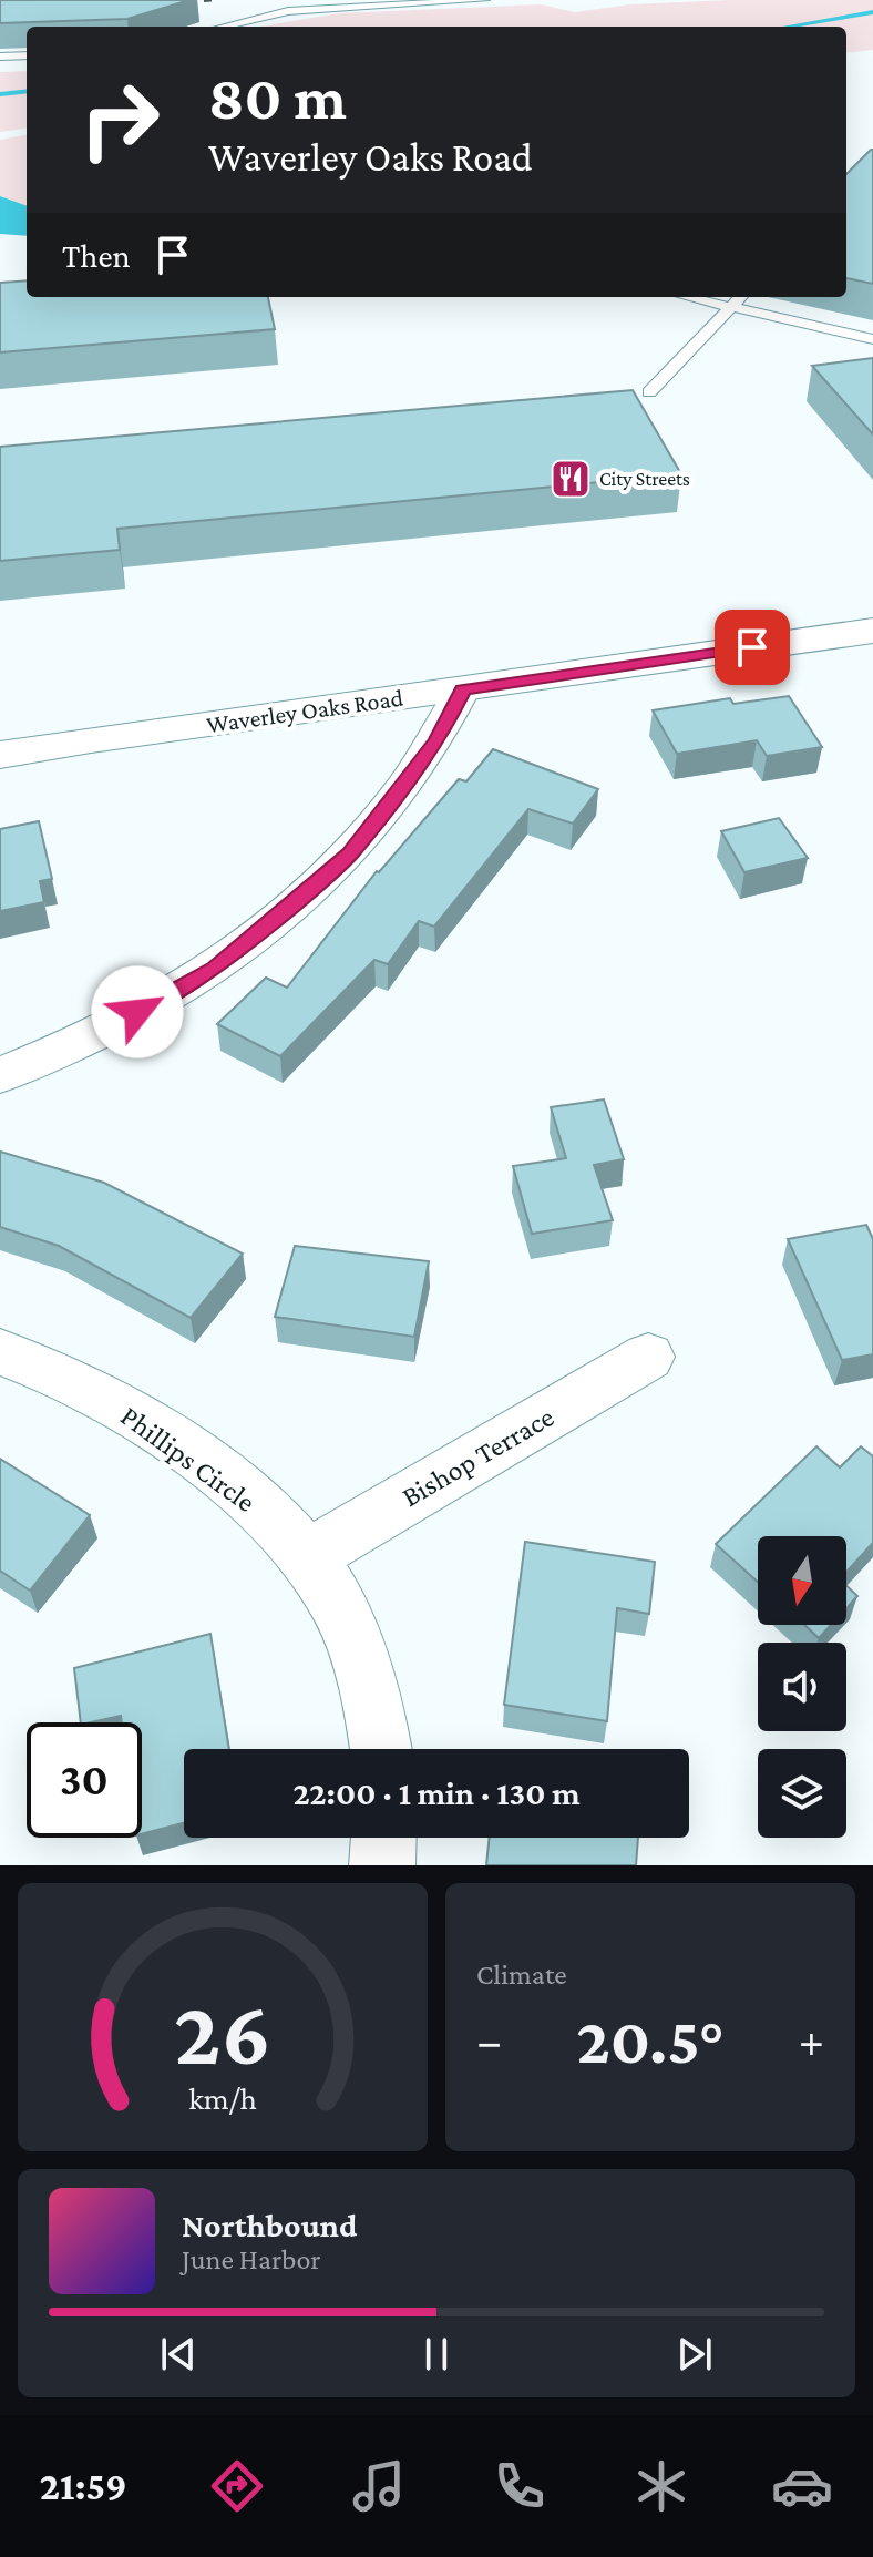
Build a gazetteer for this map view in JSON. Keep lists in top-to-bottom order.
{
  "streets": {
    "main road": ["Waverley Oaks Road"],
    "street": ["Bishop Terrace", "Phillips Circle"]
  },
  "crossings": [
    ["Bishop Terrace", "Phillips Circle"]
  ],
  "places": {
    "restaurant": ["City Streets"]
  },
  "north": "bottom",
  "page": {
    "turn": ["80 m", "Waverley Oaks Road"],
    "then": "Then",
    "limit": "30",
    "trip": "22:00 · 1 min · 130 m",
    "tile": "Climate",
    "heat": ["−", "20.5°", "+"],
    "song": ["Northbound", "June Harbor"],
    "tabs": "21:59",
    "gauge": ["26", "km/h"]
  }
}
